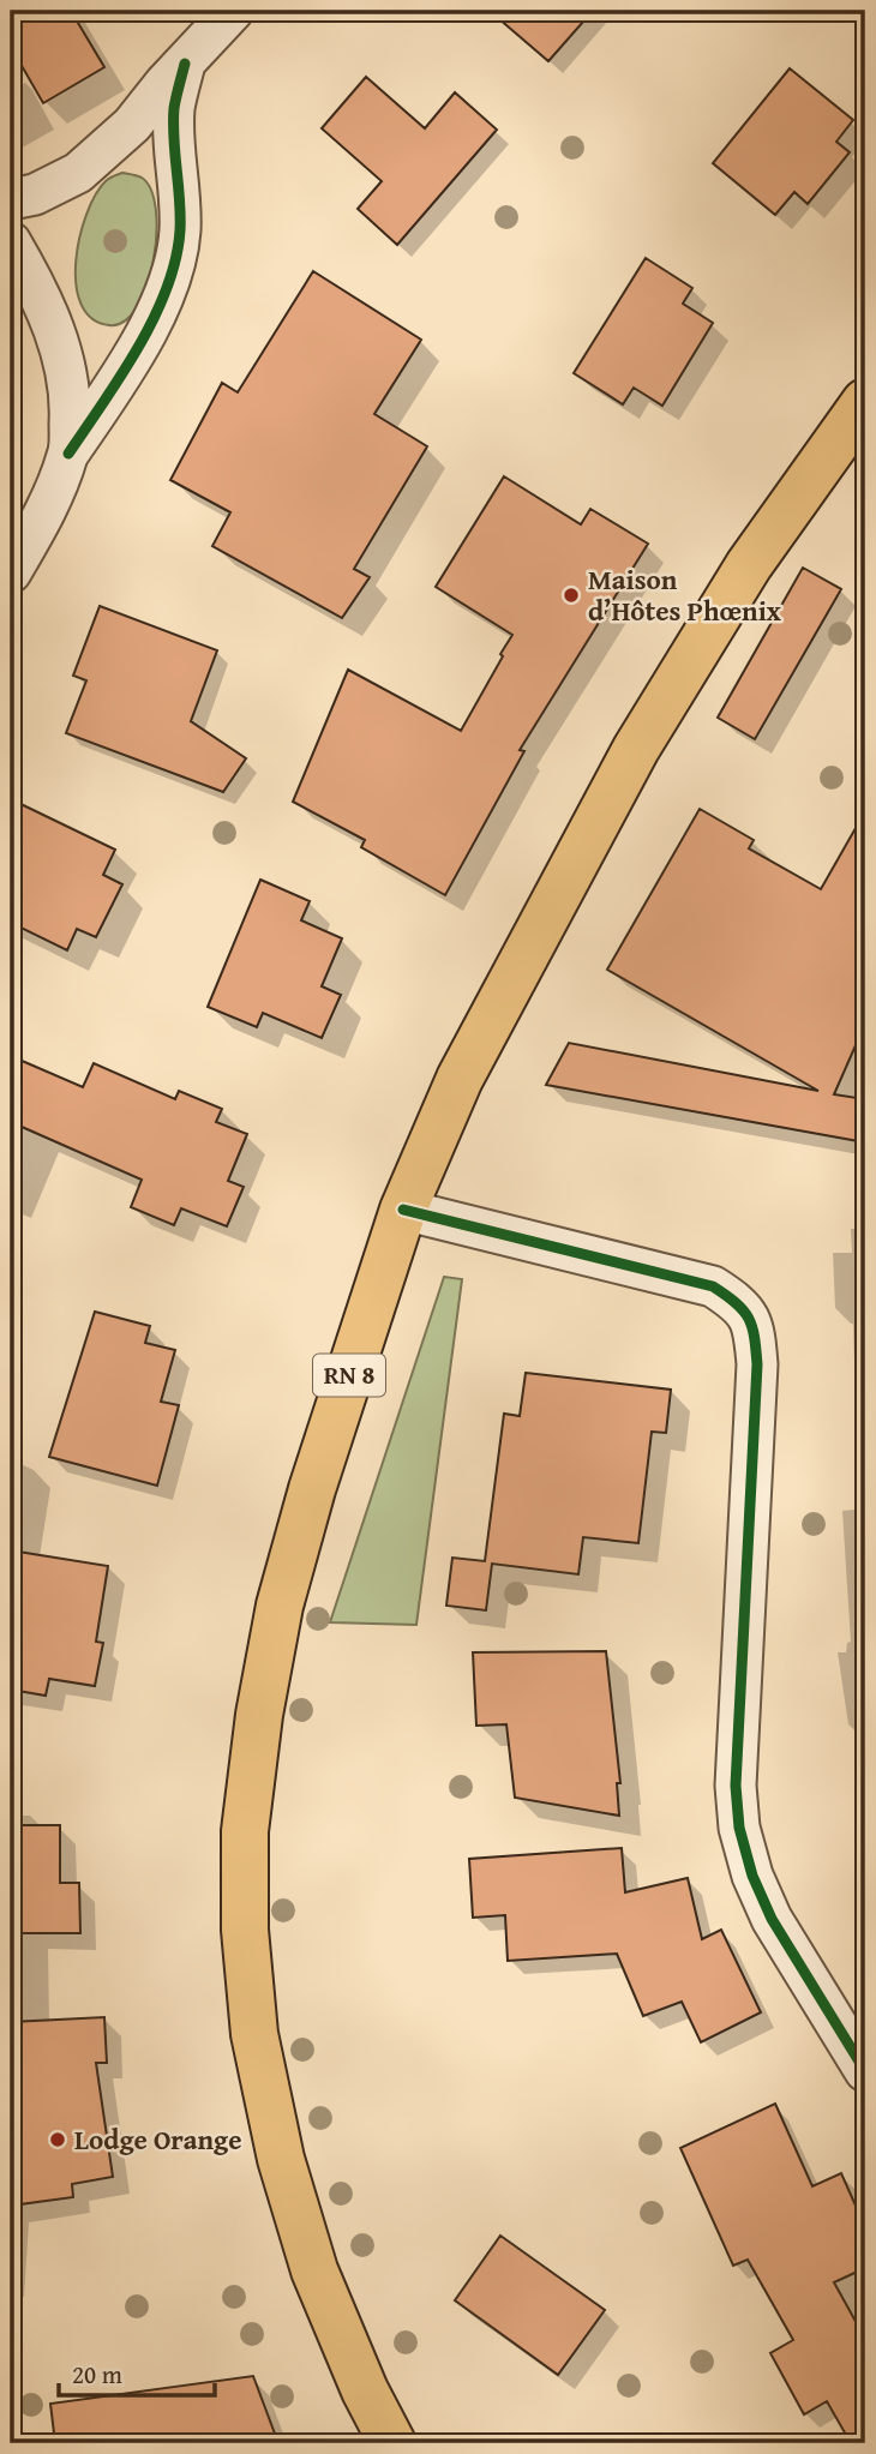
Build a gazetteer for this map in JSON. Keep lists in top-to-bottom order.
{
  "streets": {
    "main road": ["RN 8"]
  },
  "places": ["Maison d’Hôtes Phœnix", "Lodge Orange"],
  "scale_bar": "20 m"
}
